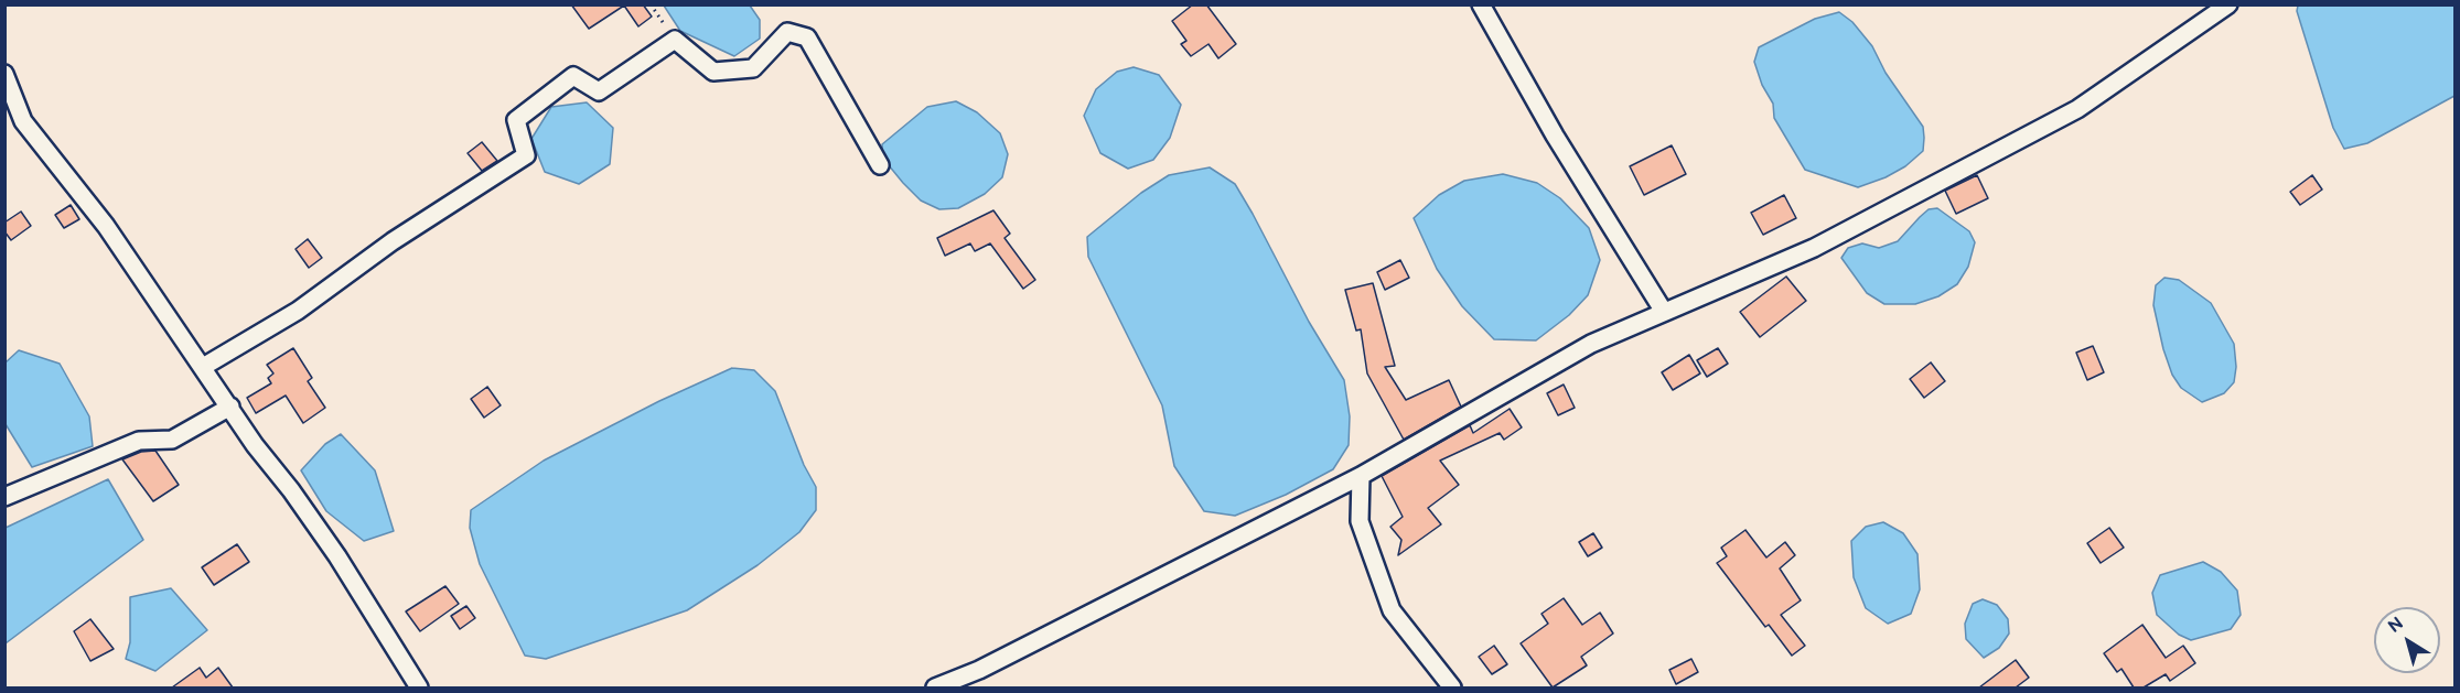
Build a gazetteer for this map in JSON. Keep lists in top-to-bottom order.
{
  "north": "top left"
}
